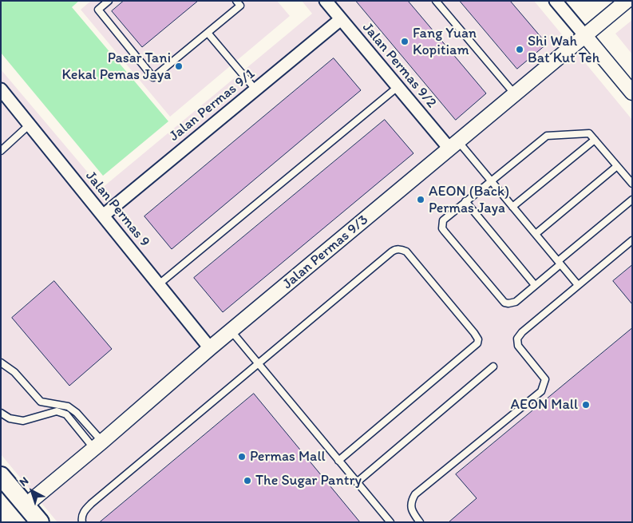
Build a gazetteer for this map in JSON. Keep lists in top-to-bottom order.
{
  "streets": {
    "street": [
      "Jalan Permas 9/2",
      "Jalan Permas 9/1",
      "Jalan Permas 9",
      "Jalan Permas 9/3"
    ]
  },
  "crossings": [
    ["Jalan Permas 9/2", "Jalan Permas 9/1"],
    ["Jalan Permas 9/2", "Jalan Permas 9/3"],
    ["Jalan Permas 9/1", "Jalan Permas 9"],
    ["Jalan Permas 9", "Jalan Permas 9/3"]
  ],
  "places": [
    "Fang Yuan Kopitiam",
    "Shi Wah Bat Kut Teh",
    "Pasar Tani Kekal Pemas Jaya",
    "AEON (Back) Permas Jaya",
    "AEON Mall",
    "Permas Mall",
    "The Sugar Pantry"
  ],
  "north": "top left"
}
